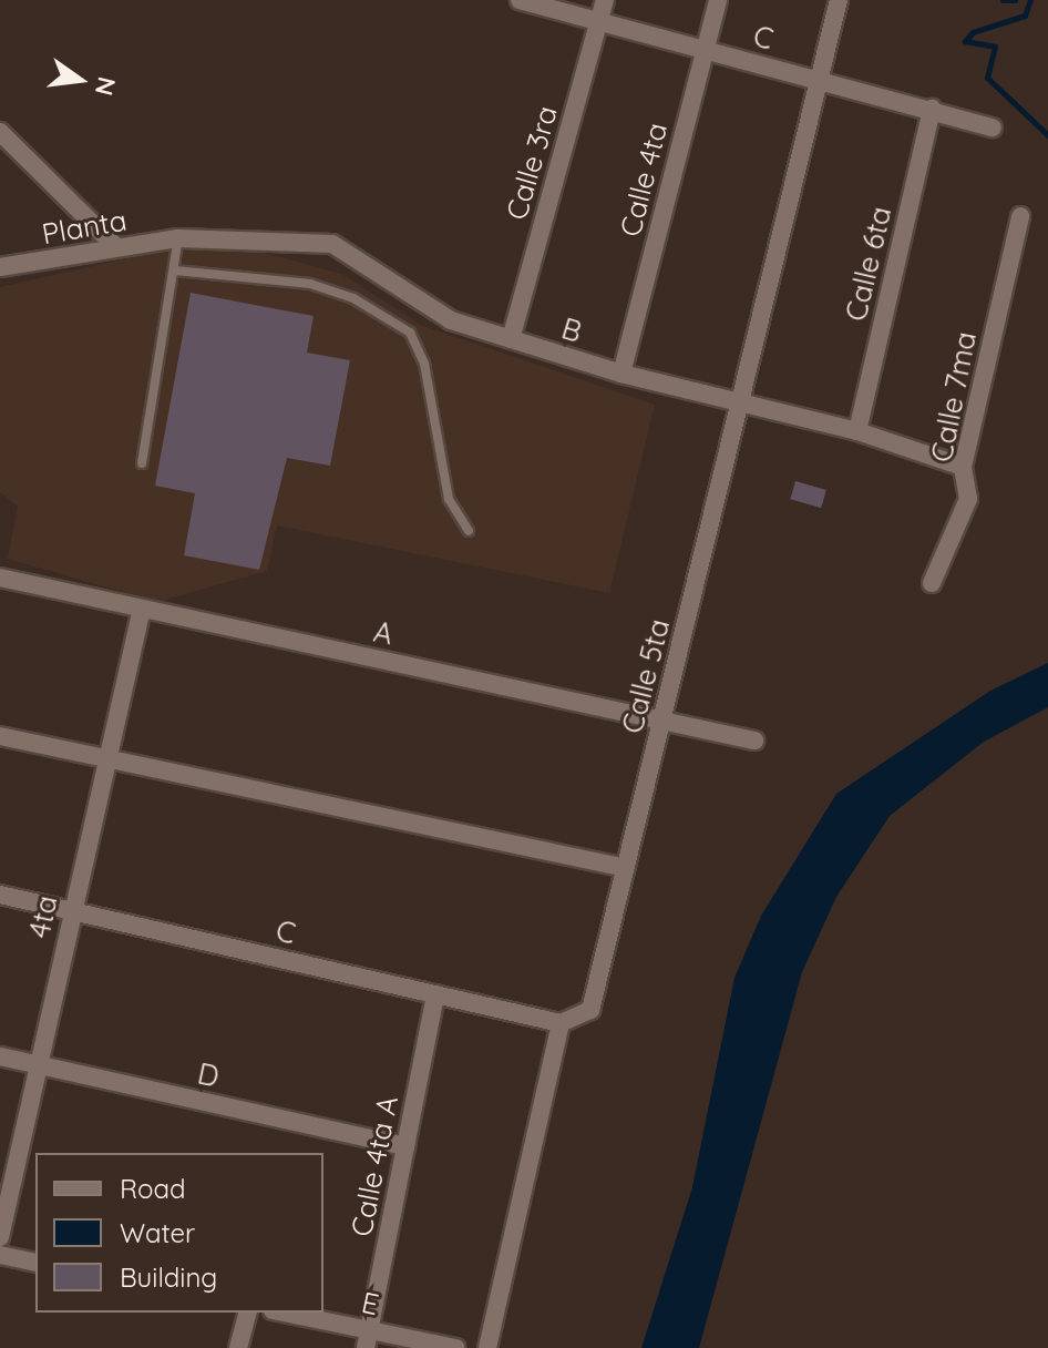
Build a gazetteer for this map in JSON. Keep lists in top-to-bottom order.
{
  "streets": {
    "street": [
      "C",
      "Calle 3ra",
      "Calle 4ta",
      "Planta",
      "Calle 6ta",
      "B",
      "Calle 7ma",
      "A",
      "Calle 5ta",
      "4ta",
      "D",
      "Calle 4ta A",
      "E"
    ]
  },
  "crossings": [
    ["C", "Calle 3ra"],
    ["C", "Calle 4ta"],
    ["C", "Calle 6ta"],
    ["C", "Calle 5ta"],
    ["C", "4ta"],
    ["C", "Calle 4ta A"],
    ["Calle 3ra", "B"],
    ["Calle 4ta", "B"],
    ["Planta", "B"],
    ["Calle 6ta", "B"],
    ["B", "Calle 7ma"],
    ["B", "Calle 5ta"],
    ["A", "Calle 5ta"],
    ["A", "4ta"],
    ["4ta", "D"],
    ["D", "Calle 4ta A"],
    ["Calle 4ta A", "E"]
  ],
  "legend": ["Road", "Water", "Building"],
  "north": "right"
}
